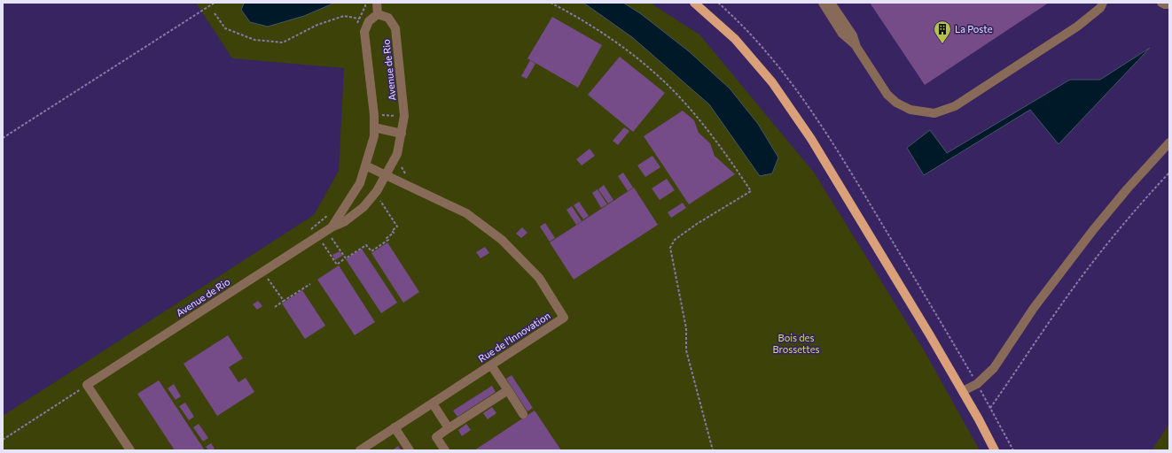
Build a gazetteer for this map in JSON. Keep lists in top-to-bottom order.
{
  "streets": {
    "street": ["Avenue de Rio", "Rue de l'Innovation"]
  },
  "crossings": [
    ["Avenue de Rio", "Rue de l'Innovation"]
  ],
  "parks": ["Bois des Brossettes"],
  "places": {
    "building": ["La Poste"]
  }
}
